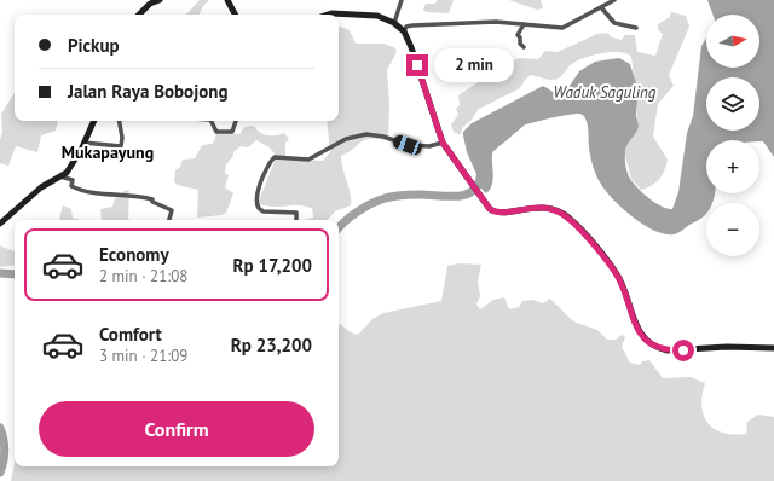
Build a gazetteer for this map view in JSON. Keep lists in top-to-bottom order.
{
  "districts": ["Mukapayung"],
  "water": ["Waduk Saguling"],
  "north": "right",
  "page": {
    "map_buttons": ["+", "−"],
    "banner": ["Pickup", "Jalan Raya Bobojong"],
    "bubble": "2 min",
    "list": [
      {
        "name": "Economy",
        "note": "2 min · 21:08",
        "value": "Rp 17,200"
      },
      {
        "name": "Comfort",
        "note": "3 min · 21:09",
        "value": "Rp 23,200"
      }
    ],
    "buttons": "Confirm"
  }
}
